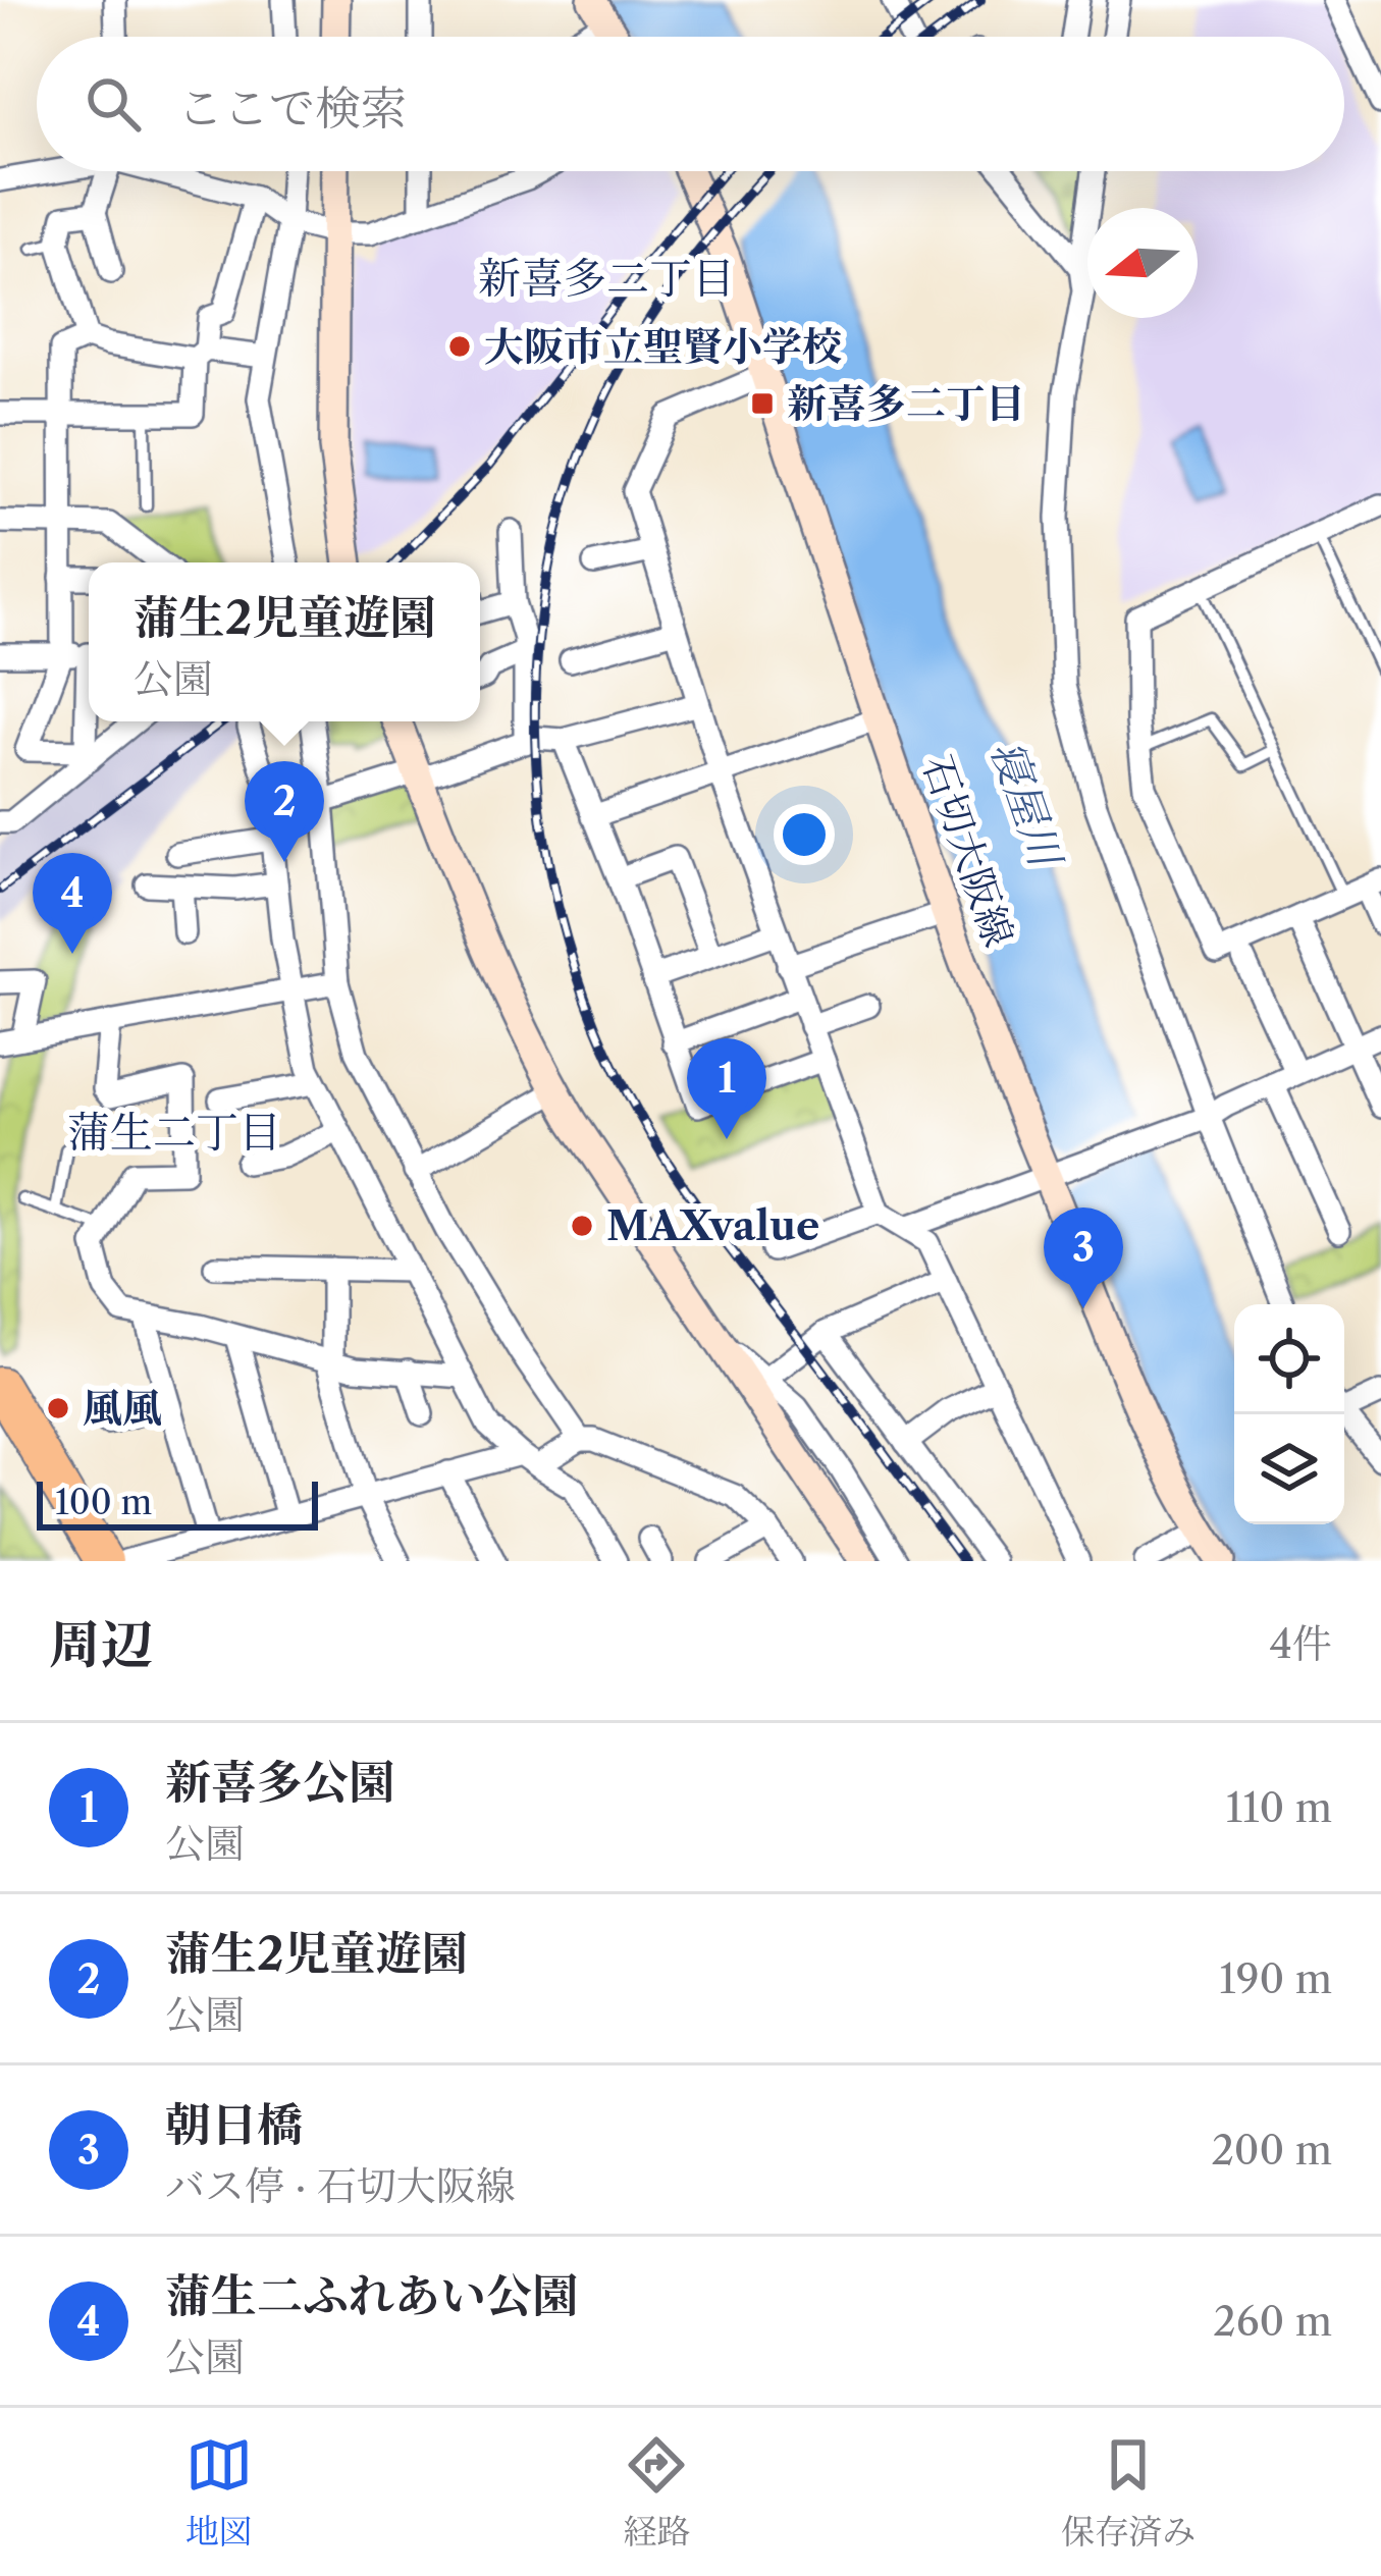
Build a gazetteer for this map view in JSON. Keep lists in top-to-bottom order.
{
  "streets": {
    "main road": ["石切大阪線"]
  },
  "districts": ["新喜多二丁目", "蒲生二丁目"],
  "water": ["寝屋川"],
  "places": {
    "other": ["大阪市立聖賢小学校", "MAXvalue", "風風"],
    "transit": ["新喜多二丁目"]
  },
  "scale_bar": "100 m",
  "north": "left",
  "page": {
    "search": "ここで検索",
    "popup": ["蒲生2児童遊園", "公園"],
    "pins": [
      "2",
      "4",
      "1",
      "3"
    ],
    "scale": "100 m",
    "heading": ["周辺", "4件"],
    "list": [
      {
        "mark": "1",
        "name": "新喜多公園",
        "note": "公園",
        "value": "110 m"
      },
      {
        "mark": "2",
        "name": "蒲生2児童遊園",
        "note": "公園",
        "value": "190 m"
      },
      {
        "mark": "3",
        "name": "朝日橋",
        "note": "バス停 · 石切大阪線",
        "value": "200 m"
      },
      {
        "mark": "4",
        "name": "蒲生二ふれあい公園",
        "note": "公園",
        "value": "260 m"
      }
    ],
    "nav": ["地図", "経路", "保存済み"]
  }
}
